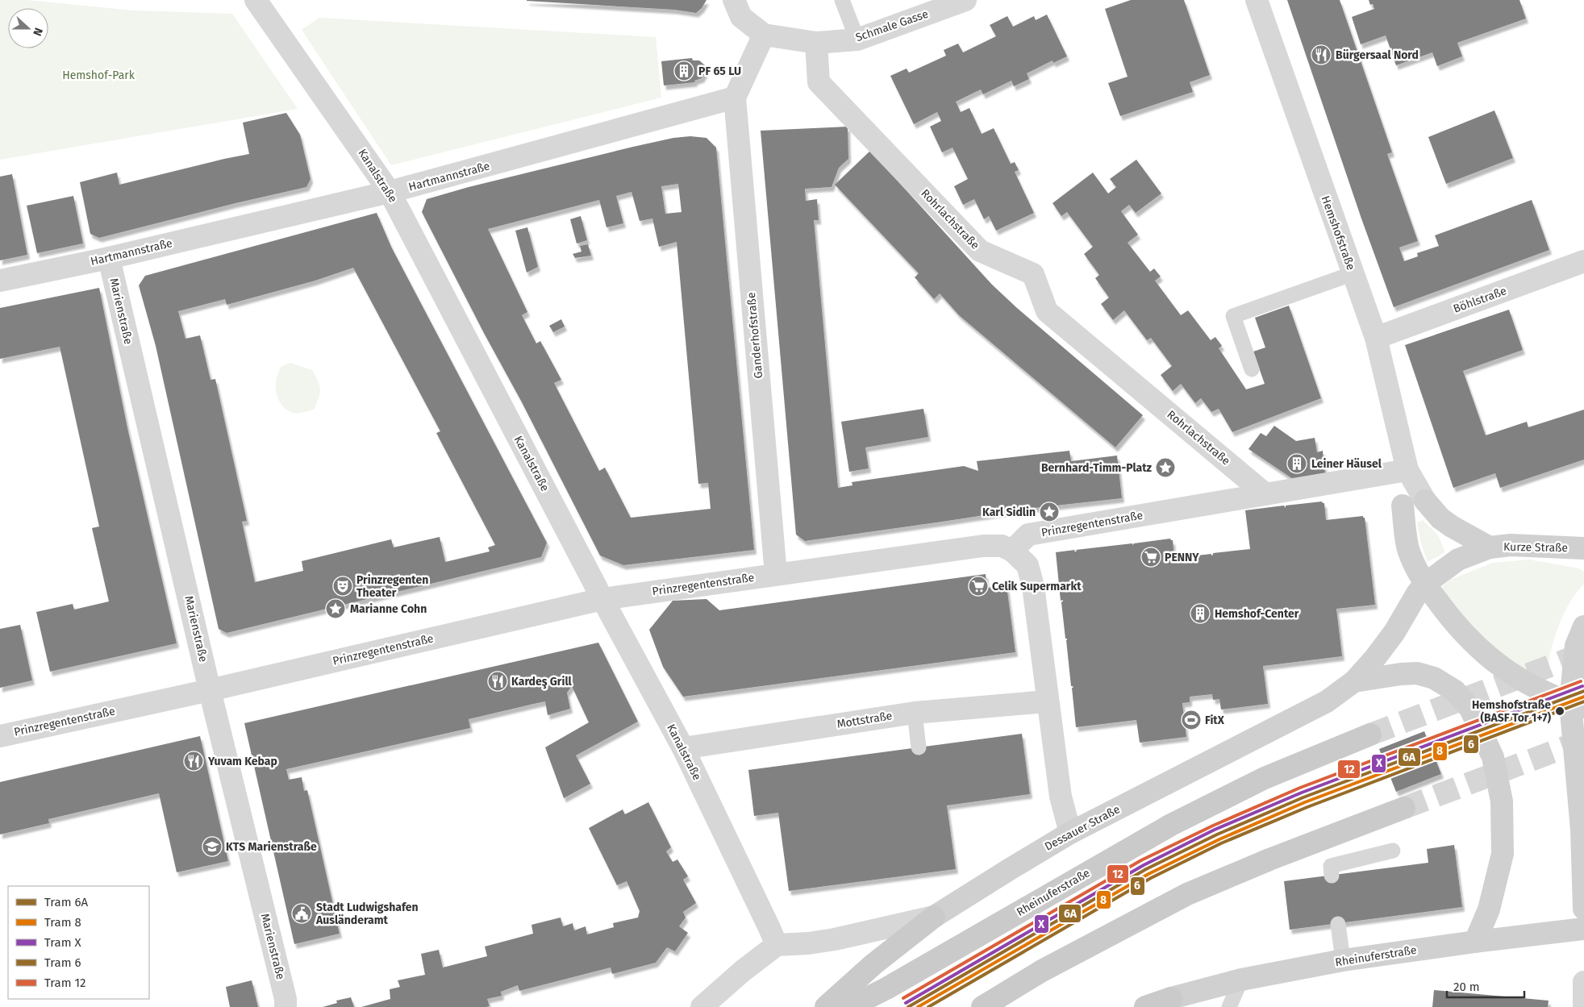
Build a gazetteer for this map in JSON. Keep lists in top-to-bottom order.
{
  "streets": {
    "main road": ["Kurze Straße", "Dessauer Straße", "Rheinuferstraße"],
    "street": [
      "Schmale Gasse",
      "Kanalstraße",
      "Hartmannstraße",
      "Rohrlachstraße",
      "Hemshofstraße",
      "Böhlstraße",
      "Marienstraße",
      "Ganderhofstraße",
      "Prinzregentenstraße",
      "Mottstraße"
    ]
  },
  "crossings": [
    ["Schmale Gasse", "Rohrlachstraße"],
    ["Kanalstraße", "Hartmannstraße"],
    ["Kanalstraße", "Prinzregentenstraße"],
    ["Kanalstraße", "Mottstraße"],
    ["Kanalstraße", "Dessauer Straße"],
    ["Hartmannstraße", "Marienstraße"],
    ["Hartmannstraße", "Ganderhofstraße"],
    ["Rohrlachstraße", "Prinzregentenstraße"],
    ["Hemshofstraße", "Böhlstraße"],
    ["Hemshofstraße", "Prinzregentenstraße"],
    ["Marienstraße", "Prinzregentenstraße"],
    ["Ganderhofstraße", "Prinzregentenstraße"],
    ["Kurze Straße", "Dessauer Straße"]
  ],
  "parks": ["Hemshof-Park"],
  "places": {
    "restaurant": ["Bürgersaal Nord", "Kardeş Grill", "Yuvam Kebap"],
    "building": ["PF 65 LU", "Leiner Häusel", "Hemshof-Center"],
    "place": ["Bernhard-Timm-Platz", "Karl Sidlin", "Marianne Cohn"],
    "supermarket": ["PENNY", "Celik Supermarkt"],
    "theatre": ["Prinzregenten Theater"],
    "other": ["Hemshofstraße (BASF Tor 1+7)"],
    "sports": ["FitX"],
    "school or university": ["KTS Marienstraße"],
    "public building": ["Stadt Ludwigshafen Ausländeramt"]
  },
  "lines": [
    "tram line 12",
    "tram line X",
    "tram line 6A",
    "tram line 8",
    "tram line 6"
  ],
  "legend": [
    "Tram 6A",
    "Tram 8",
    "Tram X",
    "Tram 6",
    "Tram 12"
  ],
  "scale_bar": "20 m",
  "north": "right"
}
